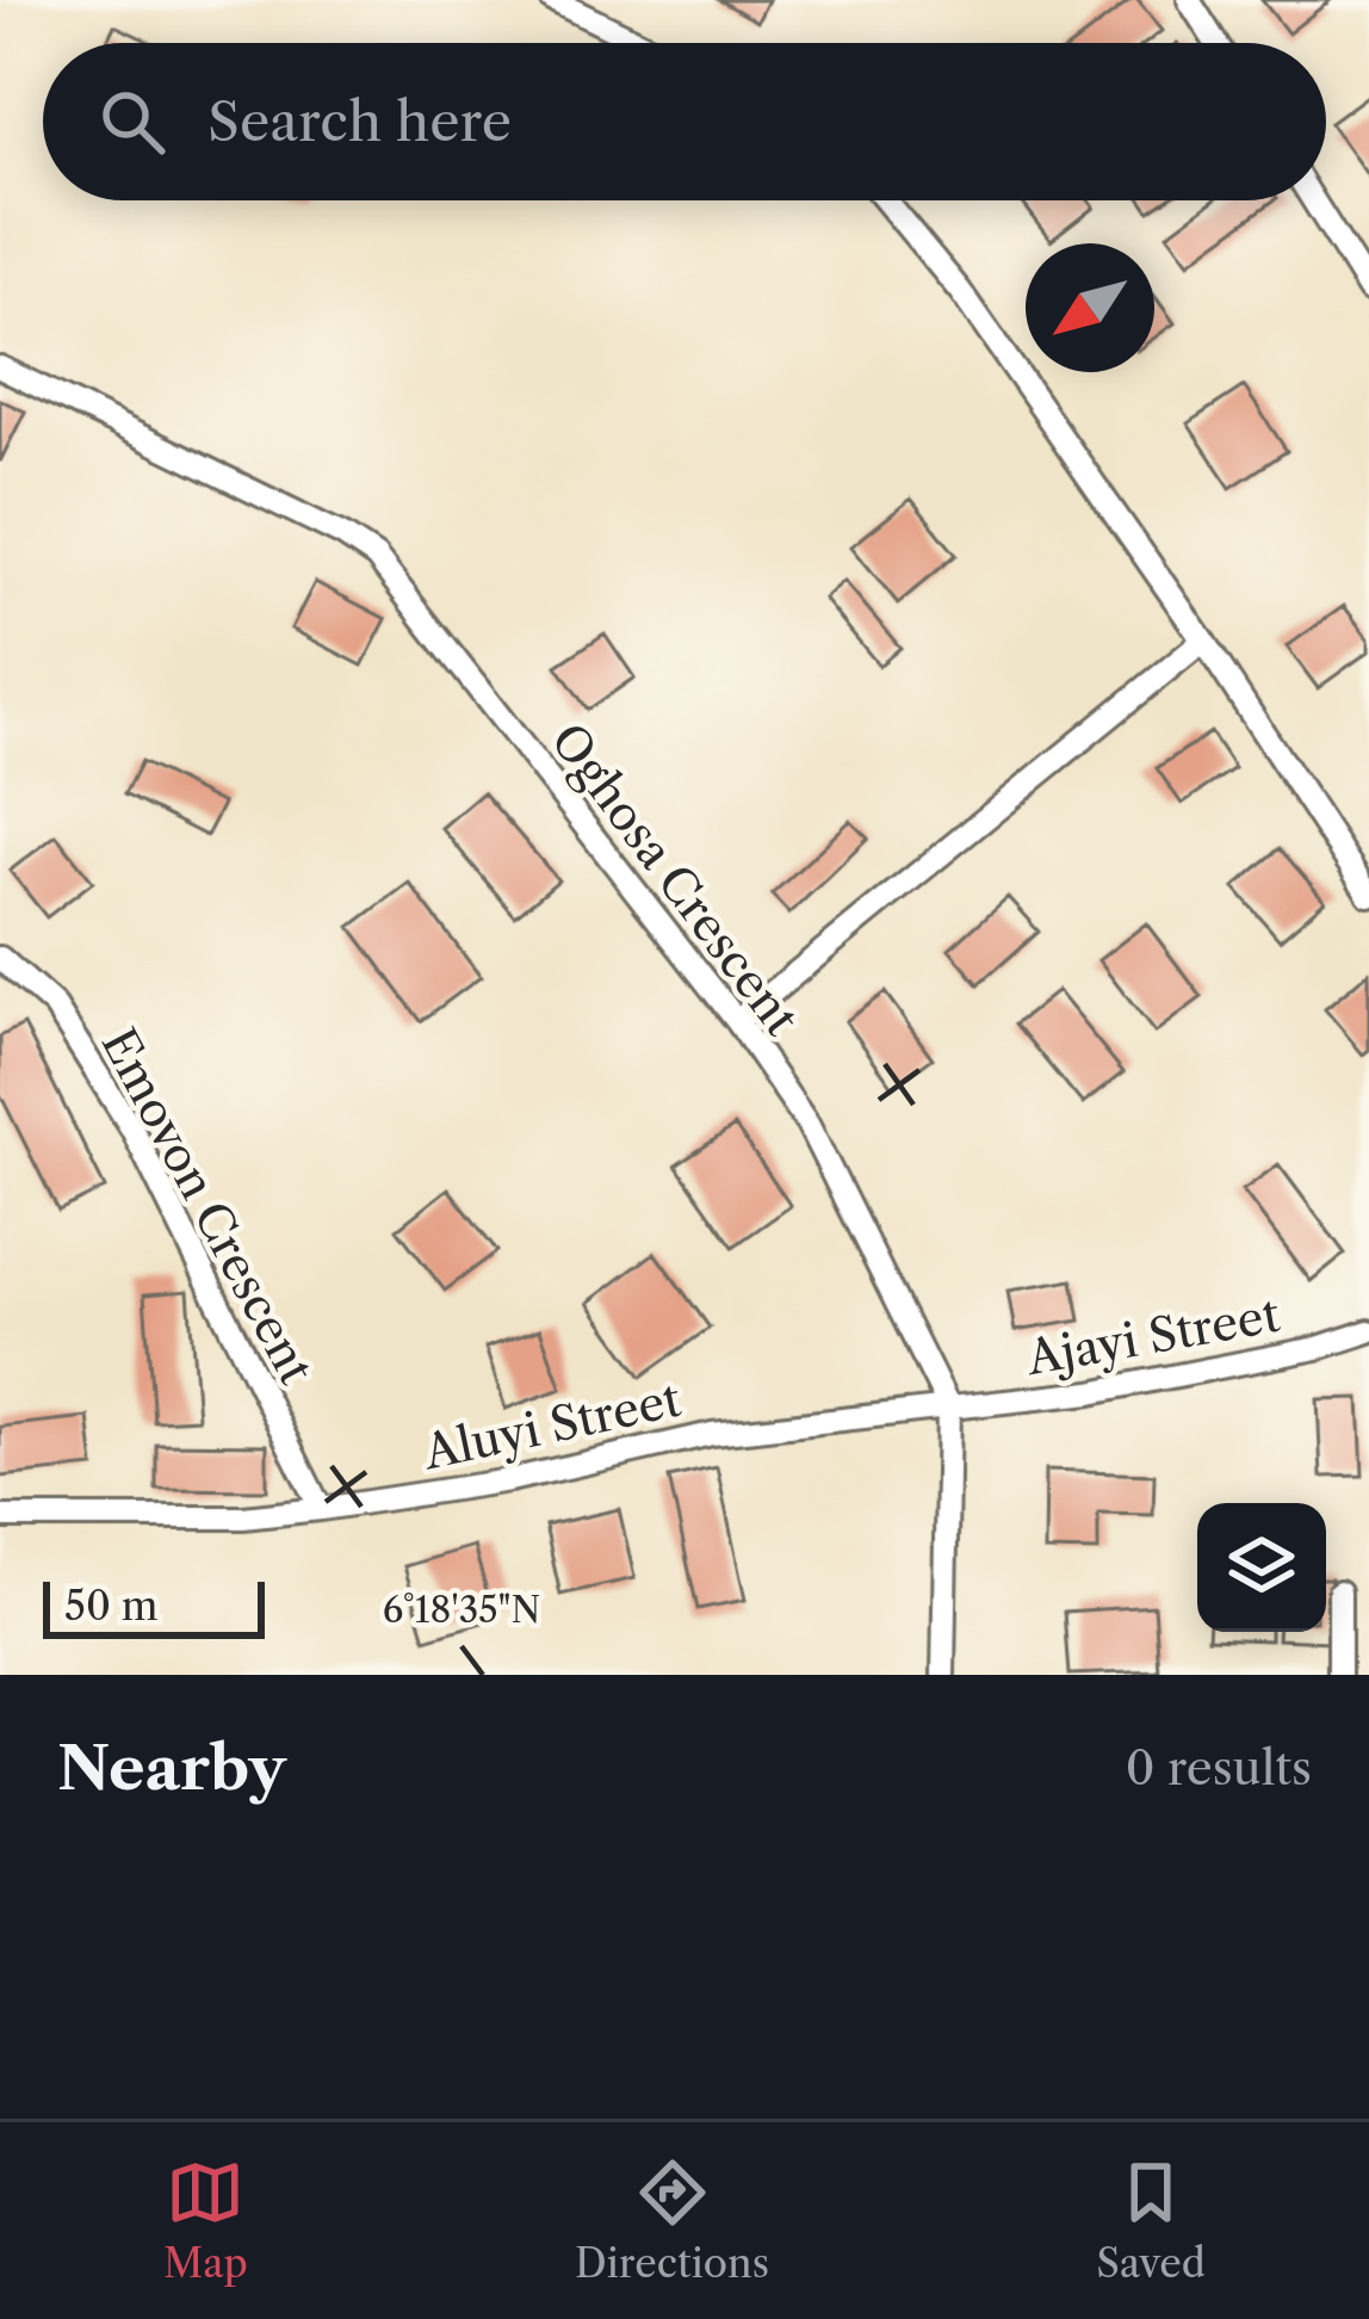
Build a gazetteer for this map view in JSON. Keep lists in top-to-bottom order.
{
  "streets": {
    "street": [
      "Oghosa Crescent",
      "Emovon Crescent",
      "Ajayi Street",
      "Aluyi Street"
    ]
  },
  "crossings": [
    ["Oghosa Crescent", "Ajayi Street"],
    ["Oghosa Crescent", "Aluyi Street"],
    ["Emovon Crescent", "Aluyi Street"],
    ["Ajayi Street", "Aluyi Street"]
  ],
  "scale_bar": "50 m",
  "north": "bottom left",
  "page": {
    "search": "Search here",
    "scale": "50 m",
    "heading": ["Nearby", "0 results"],
    "nav": ["Map", "Directions", "Saved"]
  },
  "coordinates": ["6°18'35\"N"]
}
